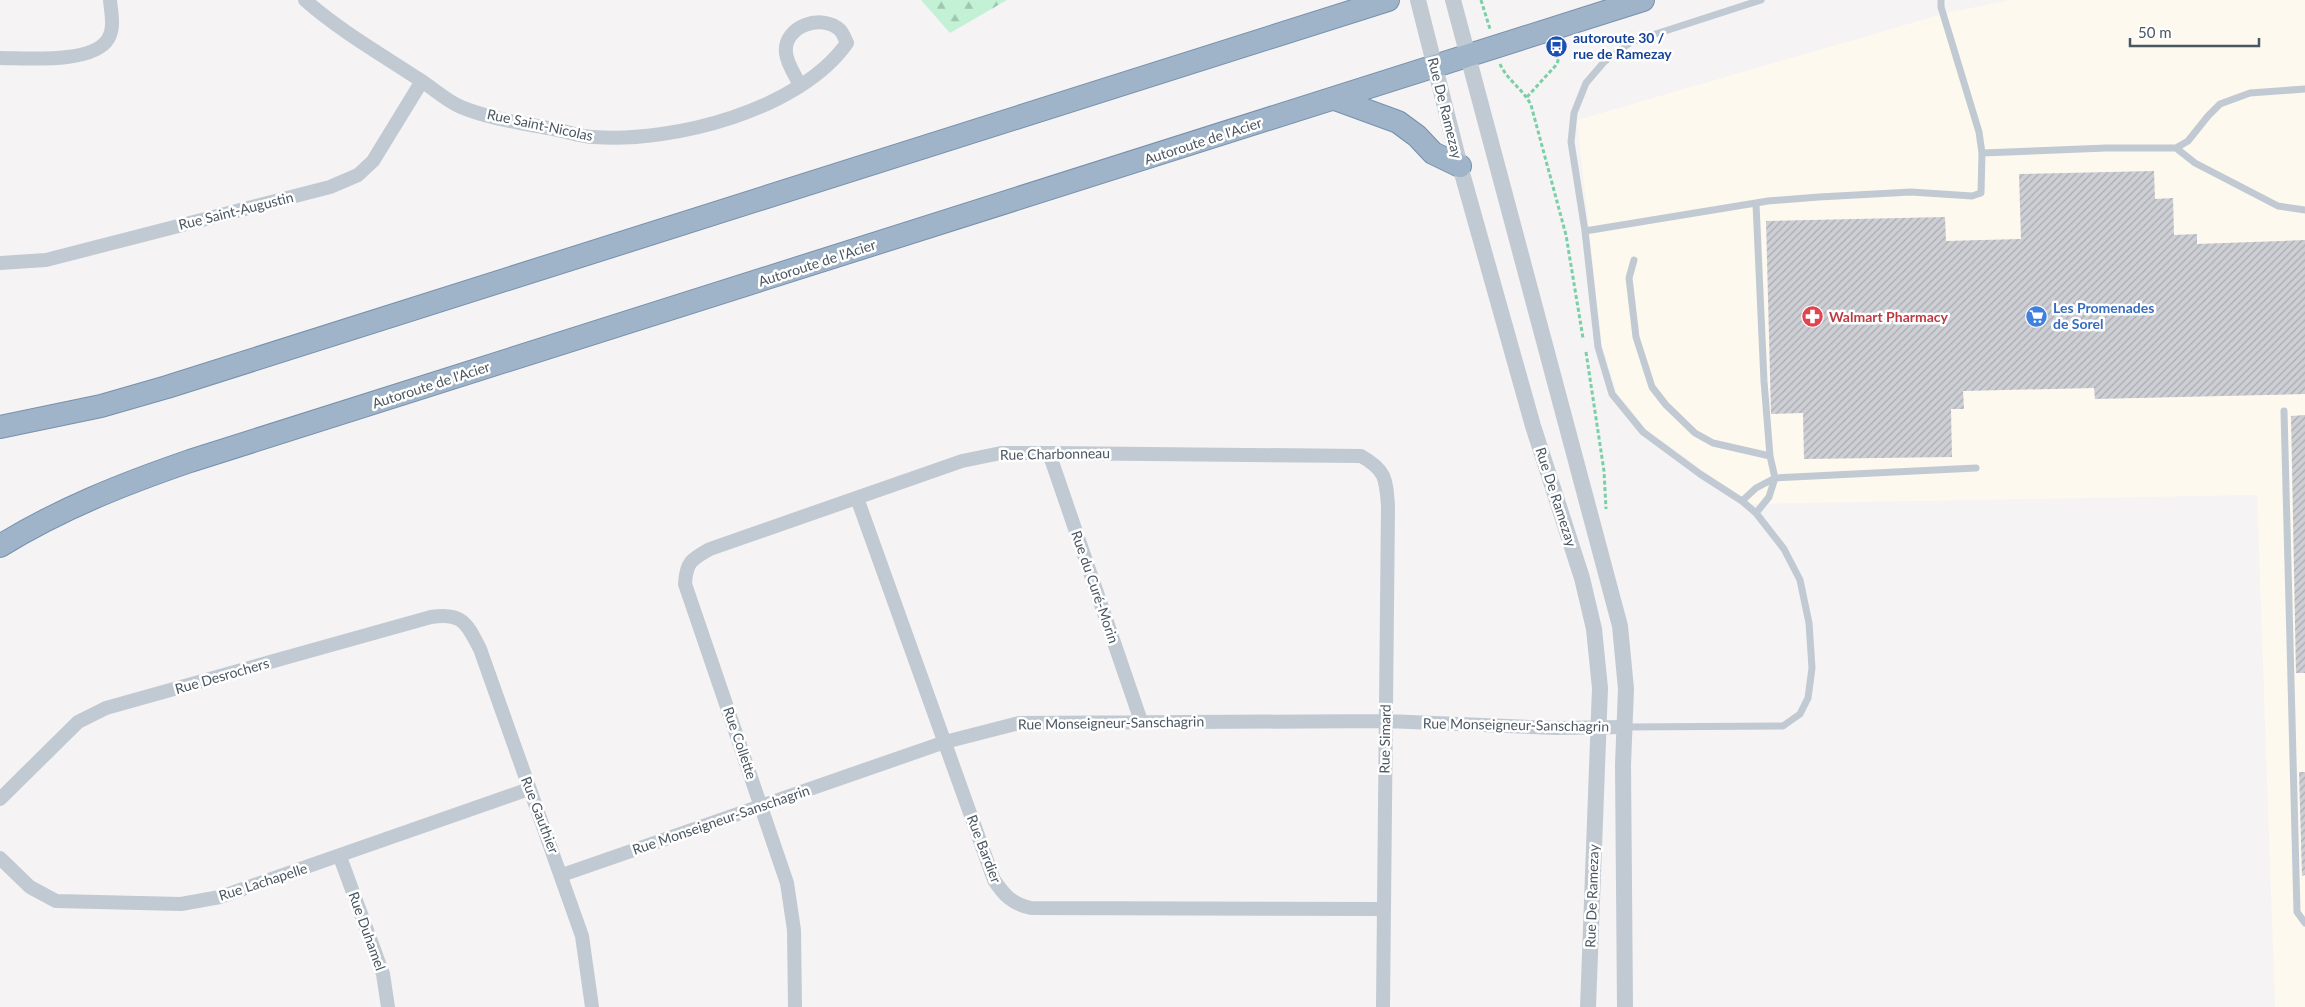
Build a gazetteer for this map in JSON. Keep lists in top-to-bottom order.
{
  "streets": {
    "highway": ["Autoroute de l'Acier"],
    "street": [
      "Rue De Ramezay",
      "Rue Saint-Nicolas",
      "Rue Saint-Augustin",
      "Rue Charbonneau",
      "Rue du Curé-Morin",
      "Rue Desrochers",
      "Rue Monseigneur-Sanschagrin",
      "Rue Simard",
      "Rue Collette",
      "Rue Gauthier",
      "Rue Bardier",
      "Rue Lachapelle",
      "Rue Duhamel"
    ]
  },
  "crossings": [
    ["Rue De Ramezay", "Autoroute de l'Acier"],
    ["Rue De Ramezay", "Rue Monseigneur-Sanschagrin"],
    ["Rue Saint-Nicolas", "Rue Saint-Augustin"],
    ["Rue Charbonneau", "Rue du Curé-Morin"],
    ["Rue Charbonneau", "Rue Simard"],
    ["Rue Charbonneau", "Rue Collette"],
    ["Rue Charbonneau", "Rue Bardier"],
    ["Rue du Curé-Morin", "Rue Monseigneur-Sanschagrin"],
    ["Rue Desrochers", "Rue Gauthier"],
    ["Rue Monseigneur-Sanschagrin", "Rue Simard"],
    ["Rue Monseigneur-Sanschagrin", "Rue Collette"],
    ["Rue Monseigneur-Sanschagrin", "Rue Gauthier"],
    ["Rue Monseigneur-Sanschagrin", "Rue Bardier"],
    ["Rue Simard", "Rue Bardier"],
    ["Rue Gauthier", "Rue Lachapelle"],
    ["Rue Lachapelle", "Rue Duhamel"]
  ],
  "places": {
    "bus stop": ["autoroute 30 / rue de Ramezay"],
    "supermarket": ["Les Promenades de Sorel"],
    "pharmacy": ["Walmart Pharmacy"]
  },
  "scale_bar": "50 m"
}
